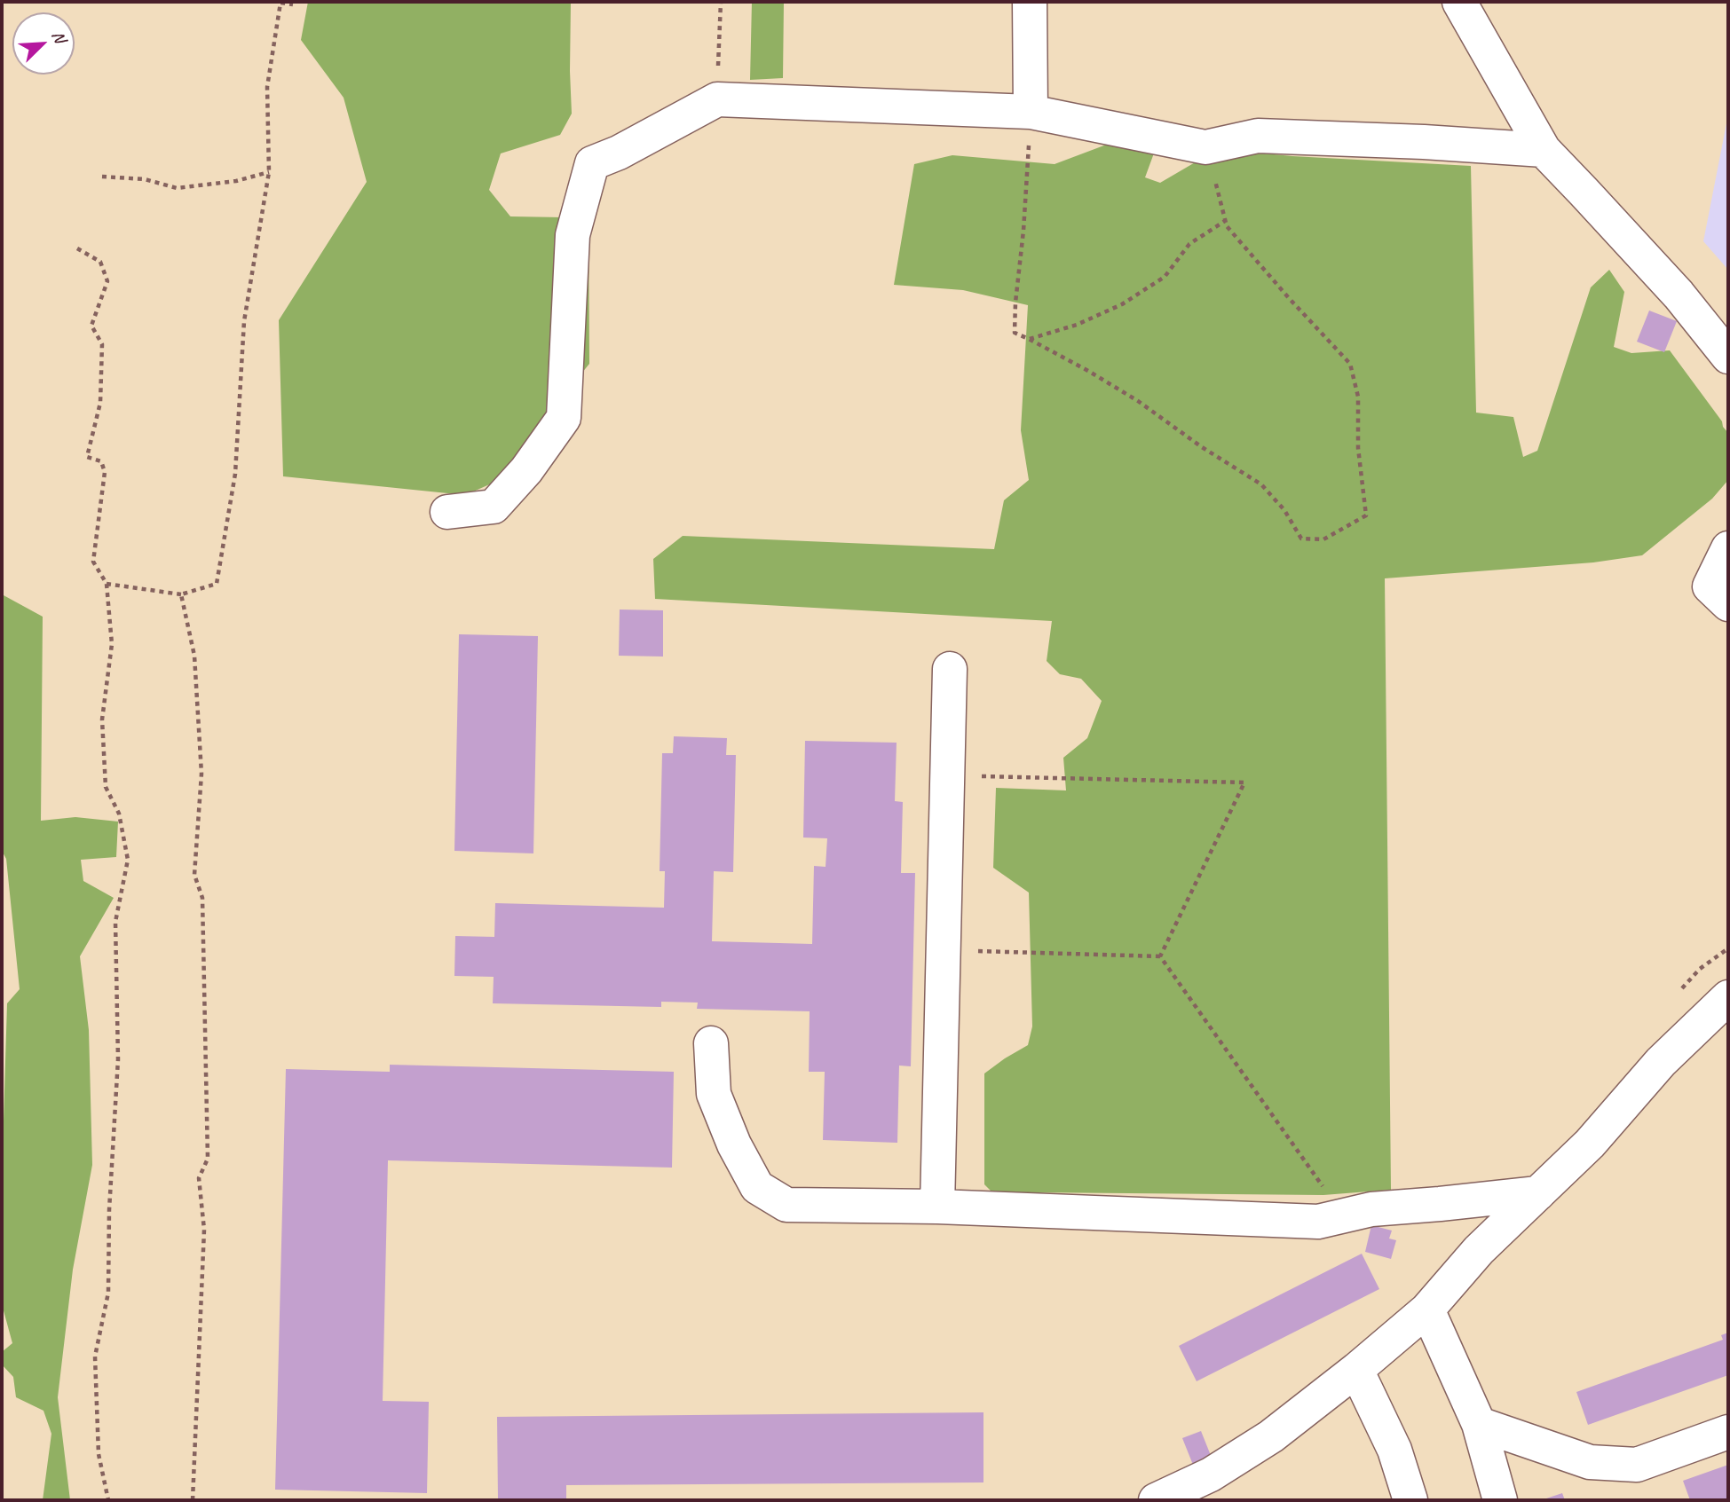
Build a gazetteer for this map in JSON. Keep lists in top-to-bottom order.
{
  "north": "top right"
}
